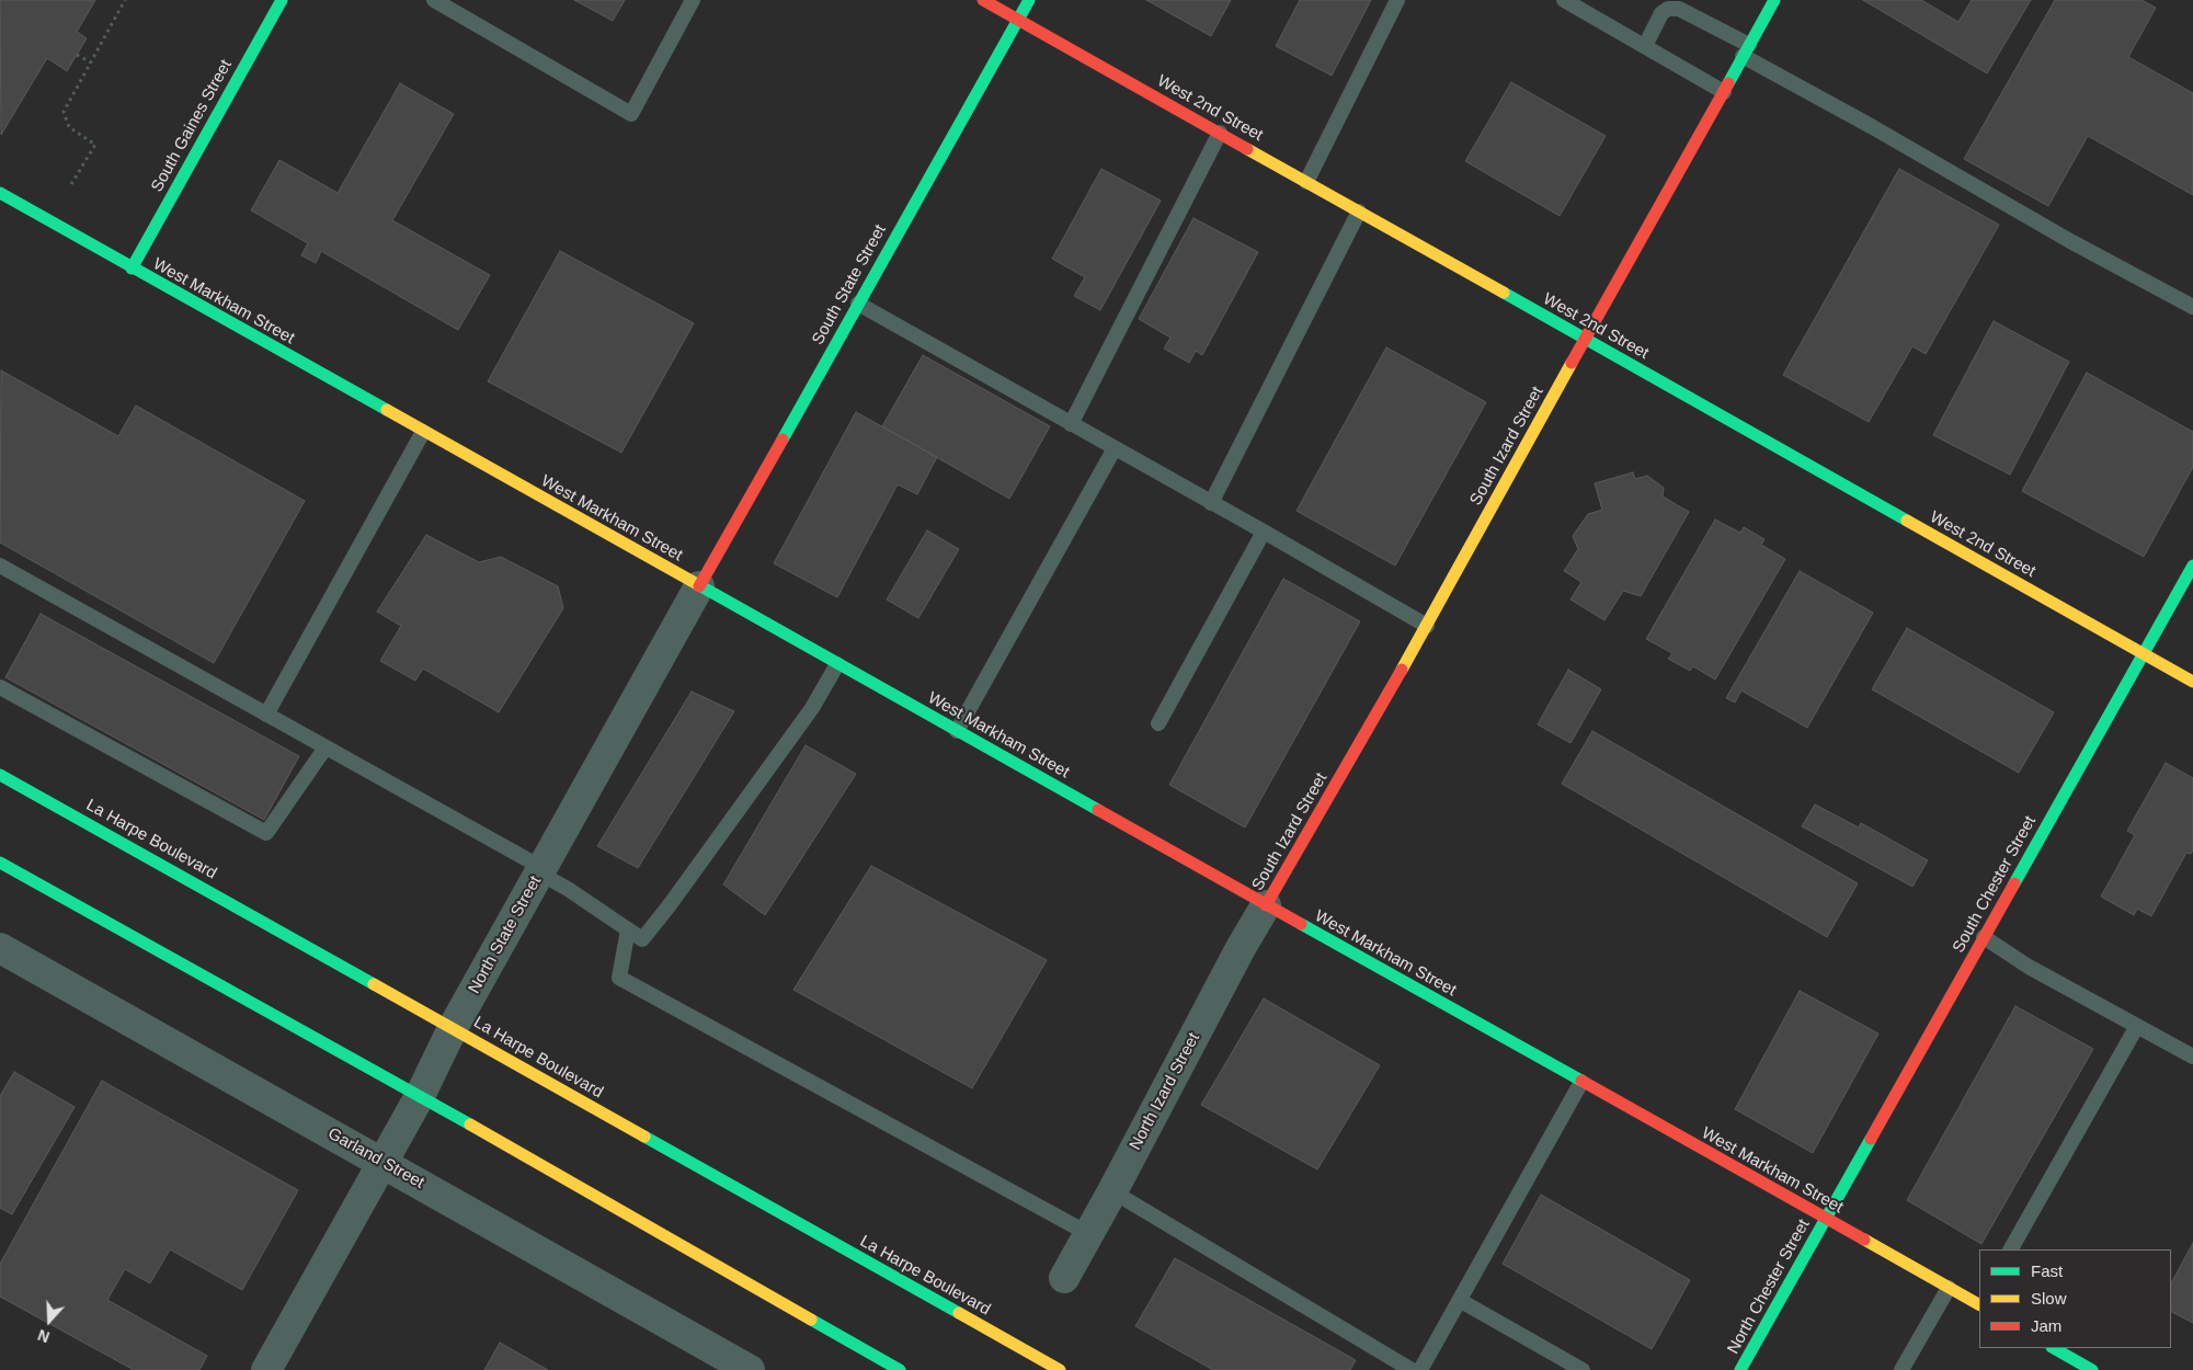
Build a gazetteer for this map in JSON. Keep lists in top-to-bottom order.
{
  "streets": {
    "main road": [
      "West 2nd Street",
      "South Gaines Street",
      "South State Street",
      "West Markham Street",
      "South Izard Street",
      "La Harpe Boulevard",
      "South Chester Street",
      "North Chester Street"
    ],
    "street": ["North State Street", "North Izard Street", "Garland Street"]
  },
  "crossings": [
    ["West 2nd Street", "South State Street"],
    ["West 2nd Street", "South Izard Street"],
    ["West 2nd Street", "South Chester Street"],
    ["South Gaines Street", "West Markham Street"],
    ["South State Street", "West Markham Street"],
    ["South State Street", "North State Street"],
    ["West Markham Street", "South Izard Street"],
    ["West Markham Street", "South Chester Street"],
    ["West Markham Street", "North State Street"],
    ["West Markham Street", "North Izard Street"],
    ["West Markham Street", "North Chester Street"],
    ["South Izard Street", "North Izard Street"],
    ["La Harpe Boulevard", "North State Street"],
    ["South Chester Street", "North Chester Street"],
    ["North State Street", "Garland Street"]
  ],
  "legend": ["Fast", "Slow", "Jam"],
  "north": "bottom"
}
